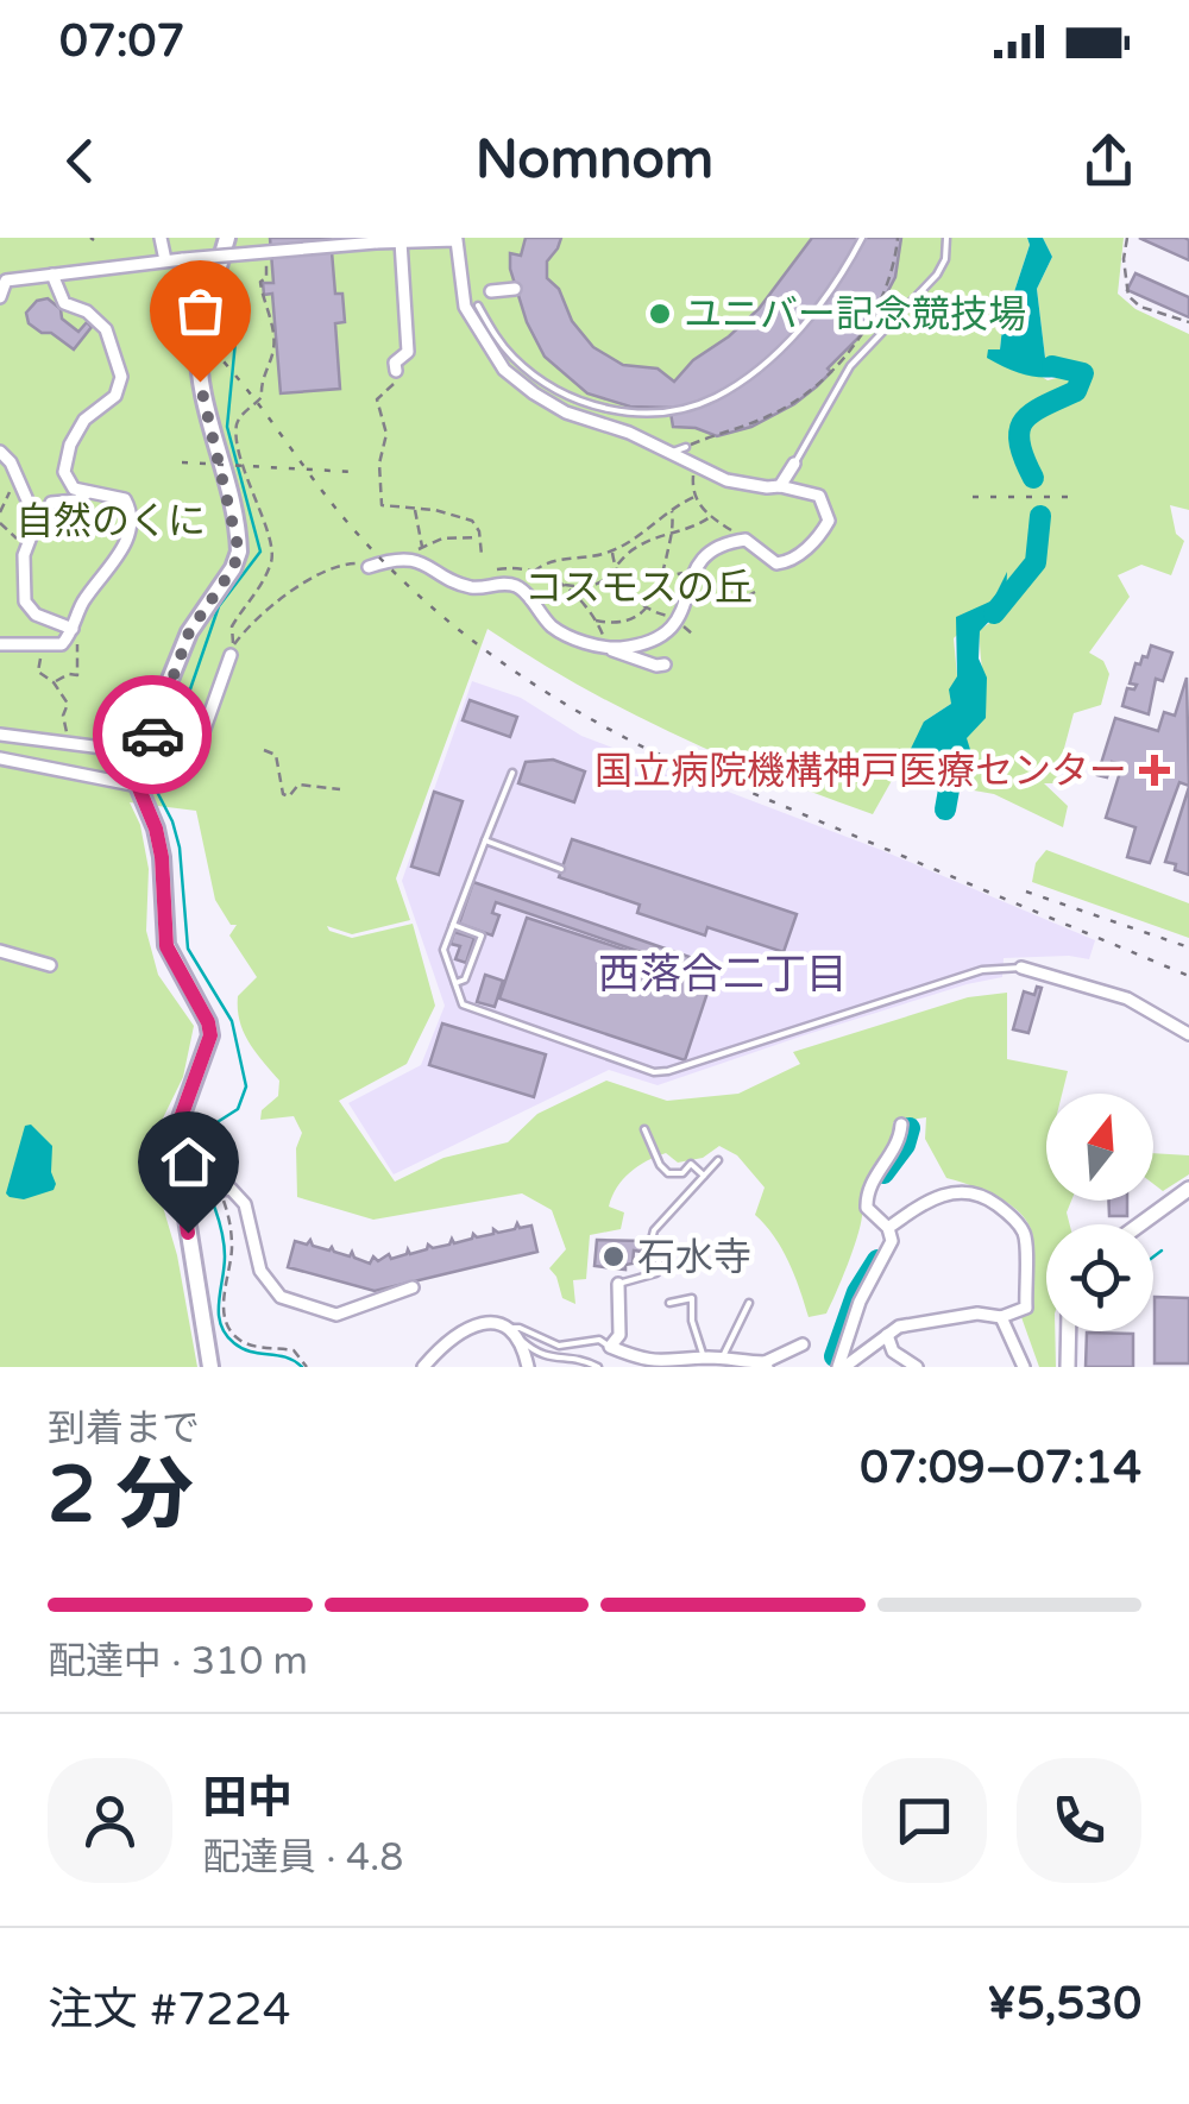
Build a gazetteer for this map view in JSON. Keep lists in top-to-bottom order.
{
  "districts": ["西落合二丁目"],
  "parks": ["自然のくに", "コスモスの丘"],
  "places": {
    "other": ["ユニバー記念競技場", "石水寺"],
    "health": ["国立病院機構神戸医療センター"]
  },
  "north": "top",
  "page": {
    "status": "07:07",
    "header": "Nomnom",
    "heading": ["2 分", "到着まで", "07:09–07:14"],
    "panel": [
      "田中",
      "配達員 · 4.8",
      "注文 #7224",
      "¥5,530"
    ],
    "bar": "配達中 · 310 m"
  }
}
